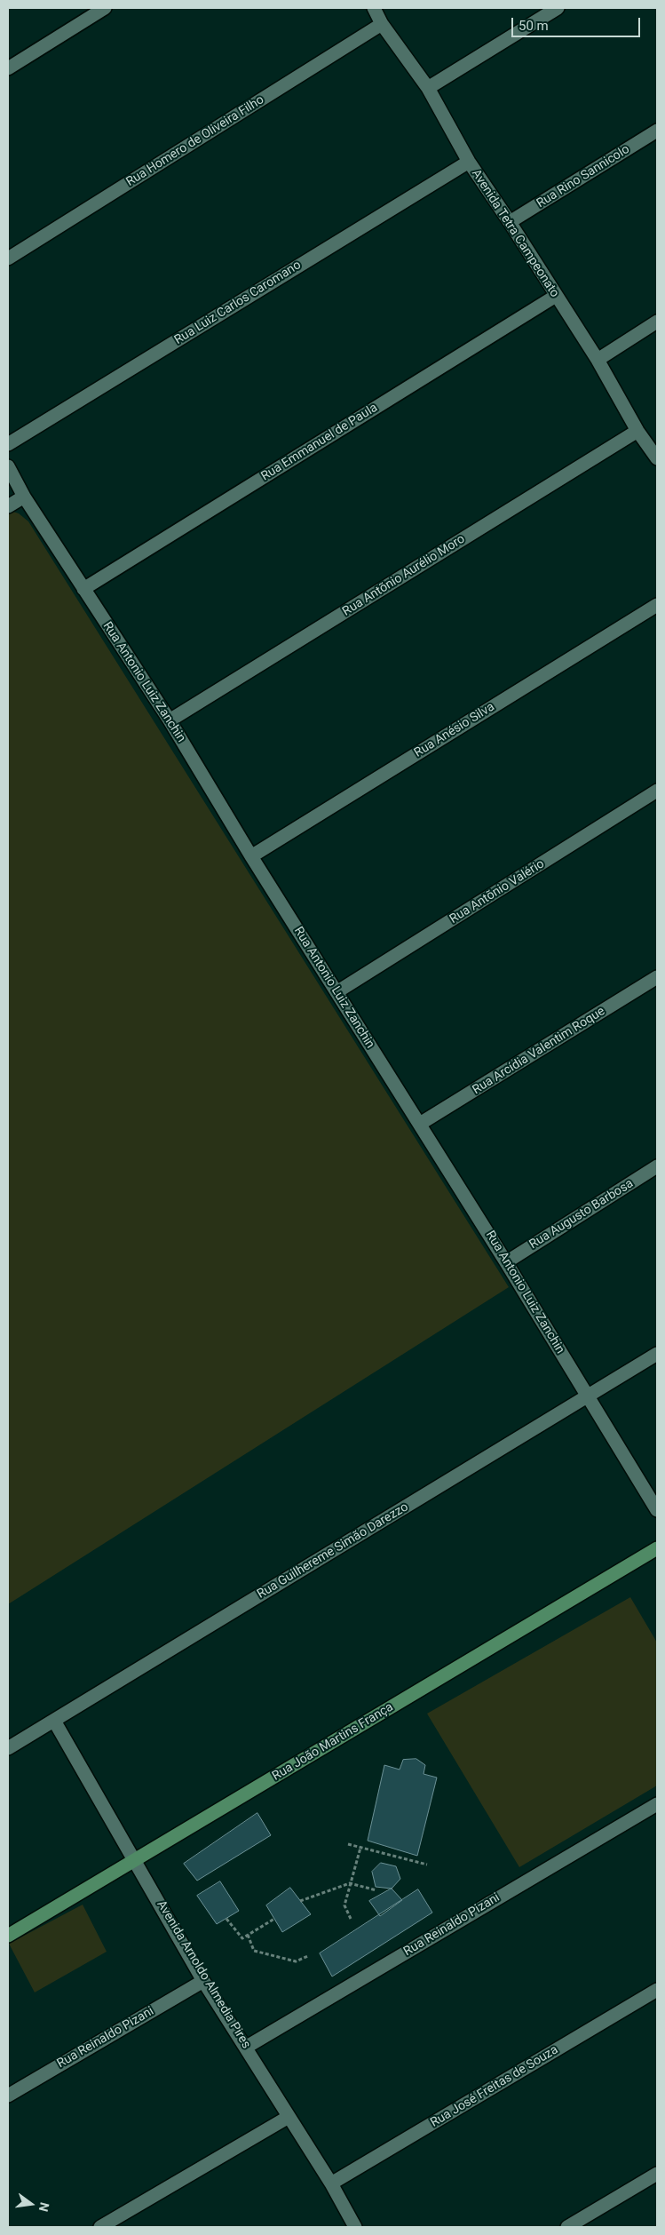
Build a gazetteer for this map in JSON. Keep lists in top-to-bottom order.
{
  "streets": {
    "main road": ["Rua João Martins França"],
    "street": [
      "Rua Homero de Oliveira Filho",
      "Rua Rino Sannicolo",
      "Avenida Tetra Campeonato",
      "Rua Luiz Carlos Caromano",
      "Rua Emmanuel de Paula",
      "Rua Antõnio Aurélio Moro",
      "Rua Antonio Luiz Zanchin",
      "Rua Anésio Silva",
      "Rua Antõnio Valério",
      "Rua Arcídia Valentim Roque",
      "Rua Augusto Barbosa",
      "Rua Guilhereme Simão Darezzo",
      "Rua Reinaldo Pizani",
      "Avenida Arnoldo Almedia Pires",
      "Rua José Freitas de Souza"
    ]
  },
  "crossings": [
    ["Rua Homero de Oliveira Filho", "Avenida Tetra Campeonato"],
    ["Rua Rino Sannicolo", "Avenida Tetra Campeonato"],
    ["Avenida Tetra Campeonato", "Rua Luiz Carlos Caromano"],
    ["Avenida Tetra Campeonato", "Rua Emmanuel de Paula"],
    ["Avenida Tetra Campeonato", "Rua Antõnio Aurélio Moro"],
    ["Rua Emmanuel de Paula", "Rua Antonio Luiz Zanchin"],
    ["Rua Antõnio Aurélio Moro", "Rua Antonio Luiz Zanchin"],
    ["Rua Antonio Luiz Zanchin", "Rua Anésio Silva"],
    ["Rua Antonio Luiz Zanchin", "Rua Antõnio Valério"],
    ["Rua Antonio Luiz Zanchin", "Rua Arcídia Valentim Roque"],
    ["Rua Antonio Luiz Zanchin", "Rua Augusto Barbosa"],
    ["Rua Antonio Luiz Zanchin", "Rua Guilhereme Simão Darezzo"],
    ["Rua Guilhereme Simão Darezzo", "Avenida Arnoldo Almedia Pires"],
    ["Rua João Martins França", "Avenida Arnoldo Almedia Pires"],
    ["Rua Reinaldo Pizani", "Avenida Arnoldo Almedia Pires"],
    ["Avenida Arnoldo Almedia Pires", "Rua José Freitas de Souza"]
  ],
  "scale_bar": "50 m",
  "north": "right"
}
